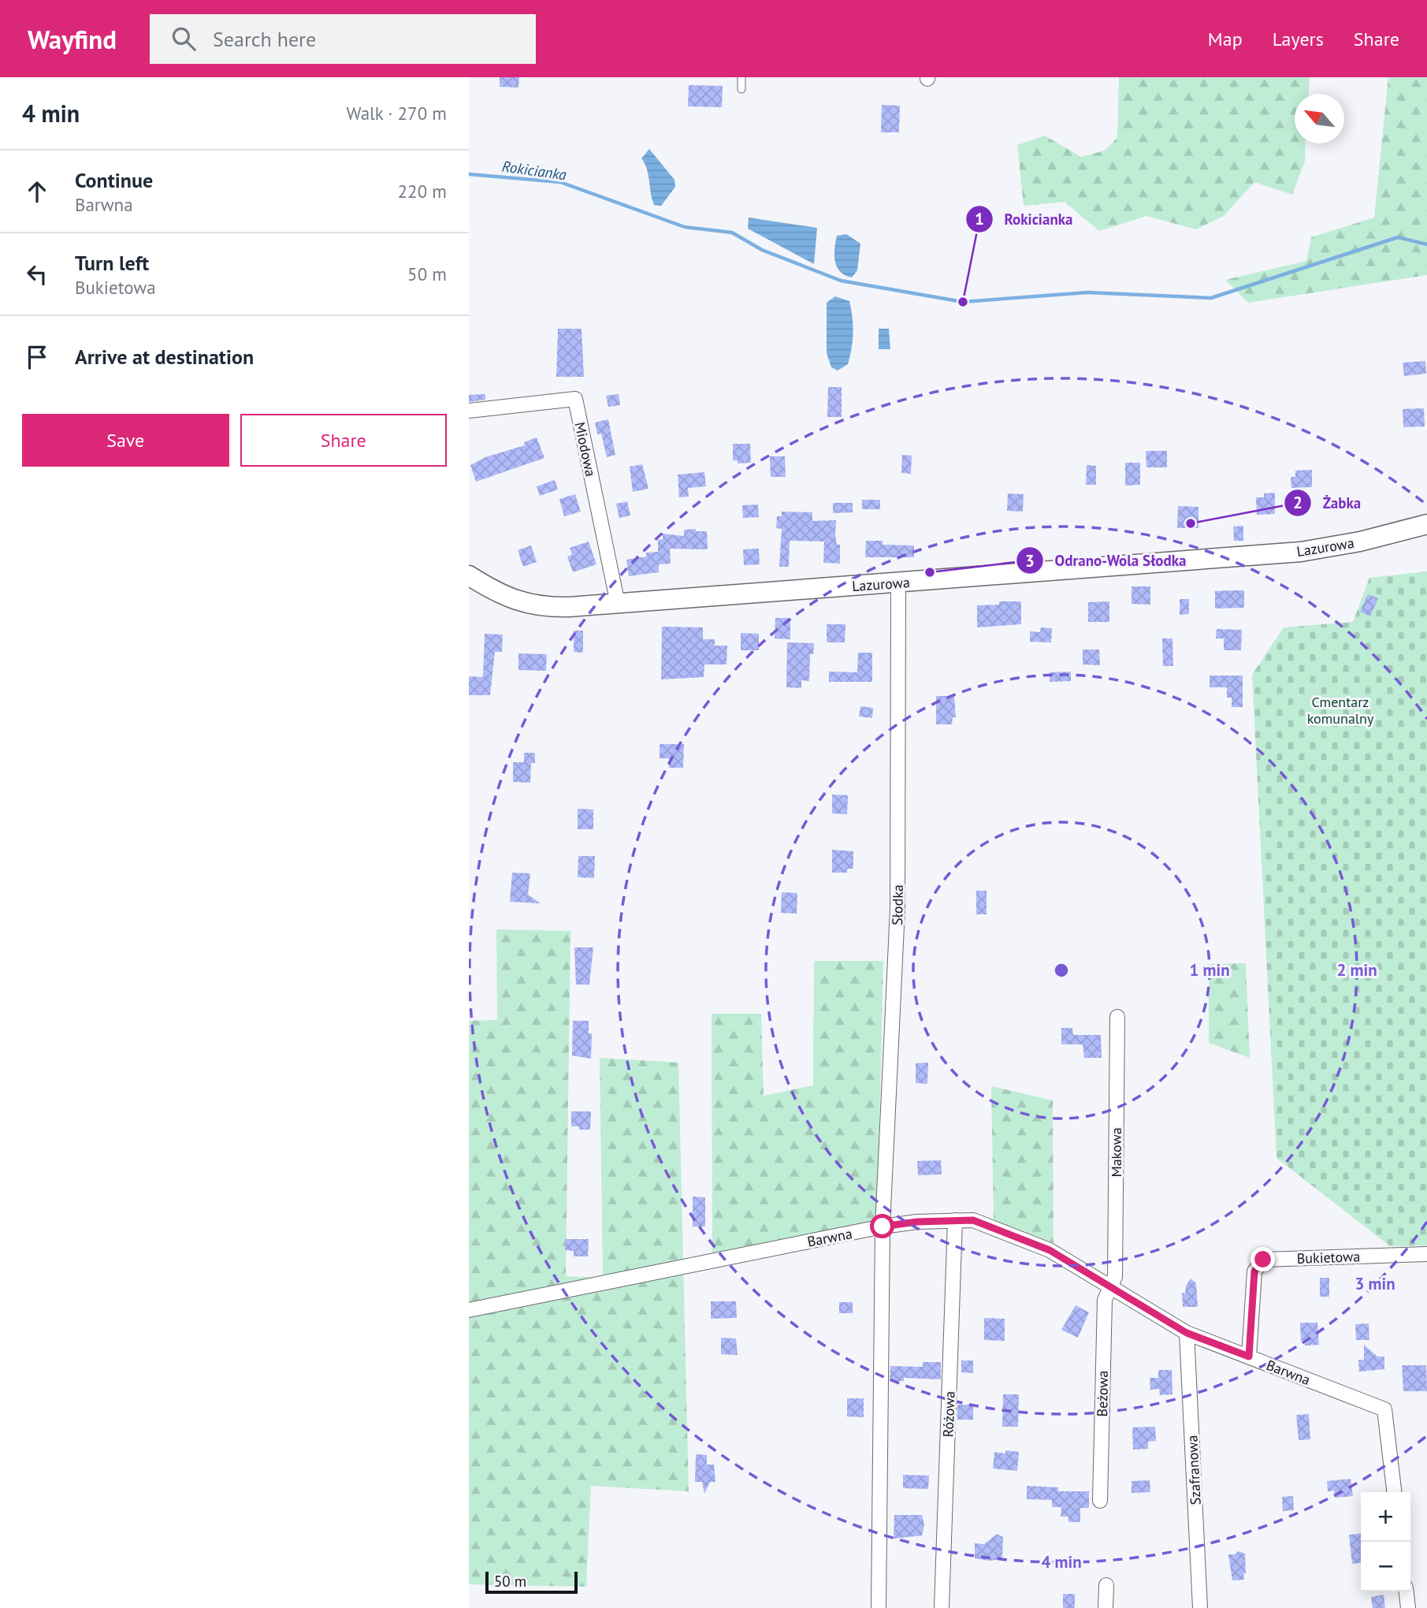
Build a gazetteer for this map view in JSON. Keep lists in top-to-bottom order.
{
  "streets": {
    "street": [
      "Miodowa",
      "Lazurowa",
      "Słodka",
      "Makowa",
      "Barwna",
      "Bukietowa",
      "Beżowa",
      "Różowa",
      "Szafranowa"
    ]
  },
  "crossings": [
    ["Miodowa", "Lazurowa"],
    ["Lazurowa", "Słodka"],
    ["Słodka", "Barwna"],
    ["Makowa", "Barwna"],
    ["Makowa", "Beżowa"],
    ["Barwna", "Bukietowa"],
    ["Barwna", "Beżowa"],
    ["Barwna", "Różowa"],
    ["Barwna", "Szafranowa"]
  ],
  "water": ["Rokicianka"],
  "parks": ["Cmentarz komunalny"],
  "places": ["Rokicianka", "Żabka", "Odrano-Wola Słodka"],
  "scale_bar": "50 m",
  "north": "top left",
  "page": {
    "header": "Wayfind",
    "search": "Search here",
    "nav": ["Map", "Layers", "Share"],
    "heading": ["4 min", "Walk · 270 m"],
    "list": [
      ["Continue", "Barwna", "220 m"],
      ["Turn left", "Bukietowa", "50 m"],
      "Arrive at destination"
    ],
    "buttons": ["Save", "Share"],
    "map_buttons": ["+", "−"],
    "scale": "50 m"
  },
  "rings": [
    "1 min",
    "2 min",
    "3 min",
    "4 min"
  ]
}
